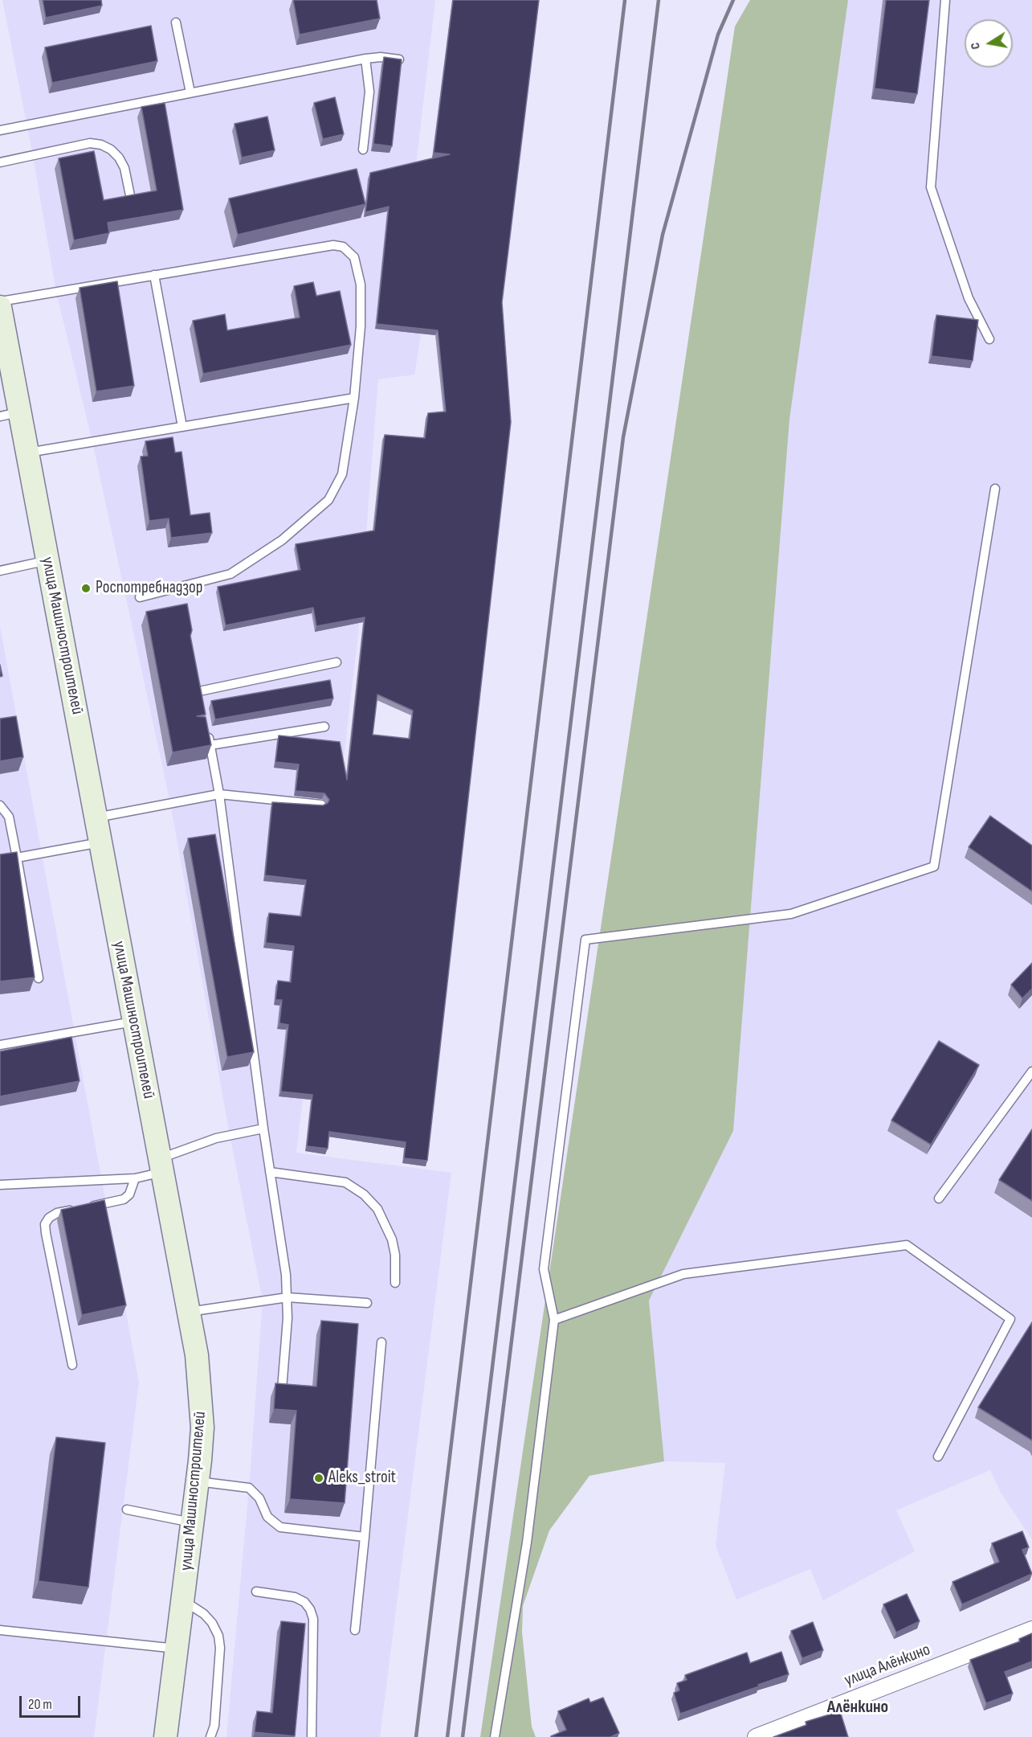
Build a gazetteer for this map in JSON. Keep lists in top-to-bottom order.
{
  "streets": {
    "main road": ["улица Машиностроителей"],
    "street": ["улица Алёнкино"]
  },
  "districts": ["Алёнкино"],
  "places": ["Роспотребнадзор", "Aleks_stroit"],
  "scale_bar": "20 m",
  "north": "left"
}
